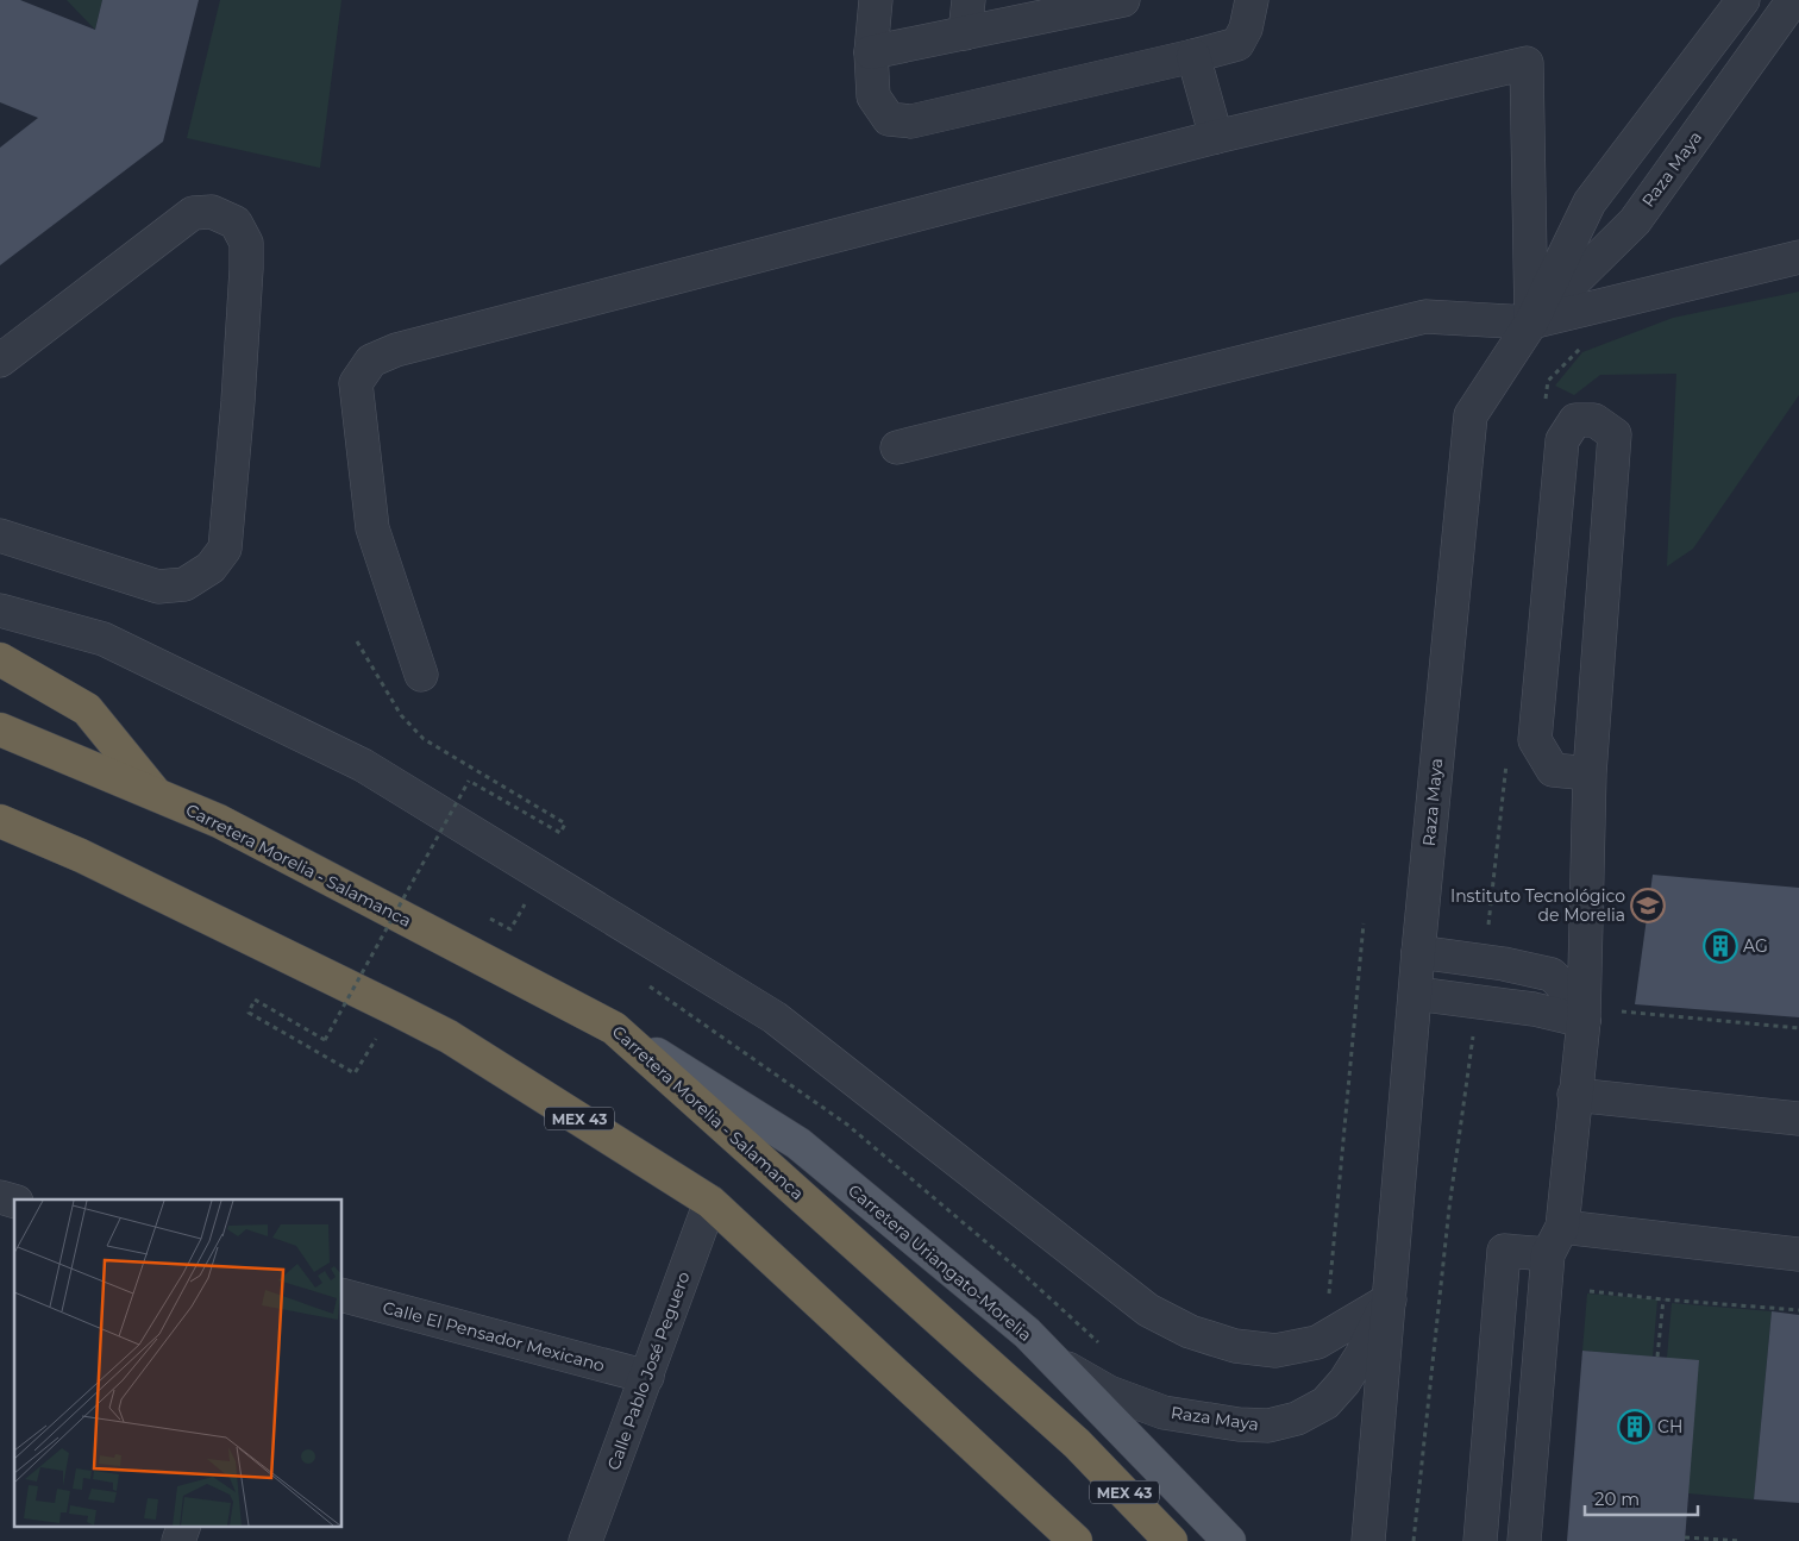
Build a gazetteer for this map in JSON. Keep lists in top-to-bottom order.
{
  "streets": {
    "highway": ["Carretera Morelia - Salamanca", "MEX 43"],
    "main road": ["Carretera Uriangato-Morelia"],
    "street": ["Raza Maya", "Calle El Pensador Mexicano", "Calle Pablo José Peguero"]
  },
  "crossings": [
    ["Raza Maya", "Carretera Uriangato-Morelia"],
    ["Carretera Morelia - Salamanca", "Carretera Uriangato-Morelia"],
    ["MEX 43", "Calle Pablo José Peguero"],
    ["Calle El Pensador Mexicano", "Calle Pablo José Peguero"]
  ],
  "places": {
    "school or university": ["Instituto Tecnológico de Morelia"],
    "building": ["AG", "CH"]
  },
  "scale_bar": "20 m"
}
